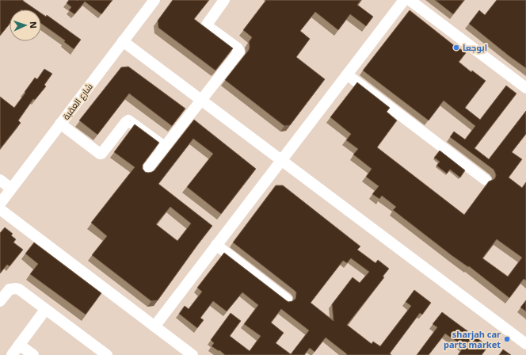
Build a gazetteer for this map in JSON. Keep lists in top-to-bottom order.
{
  "streets": {
    "street": ["شارع العقبة"]
  },
  "places": ["ابوجعا", "sharjah car parts market"],
  "north": "right"
}
